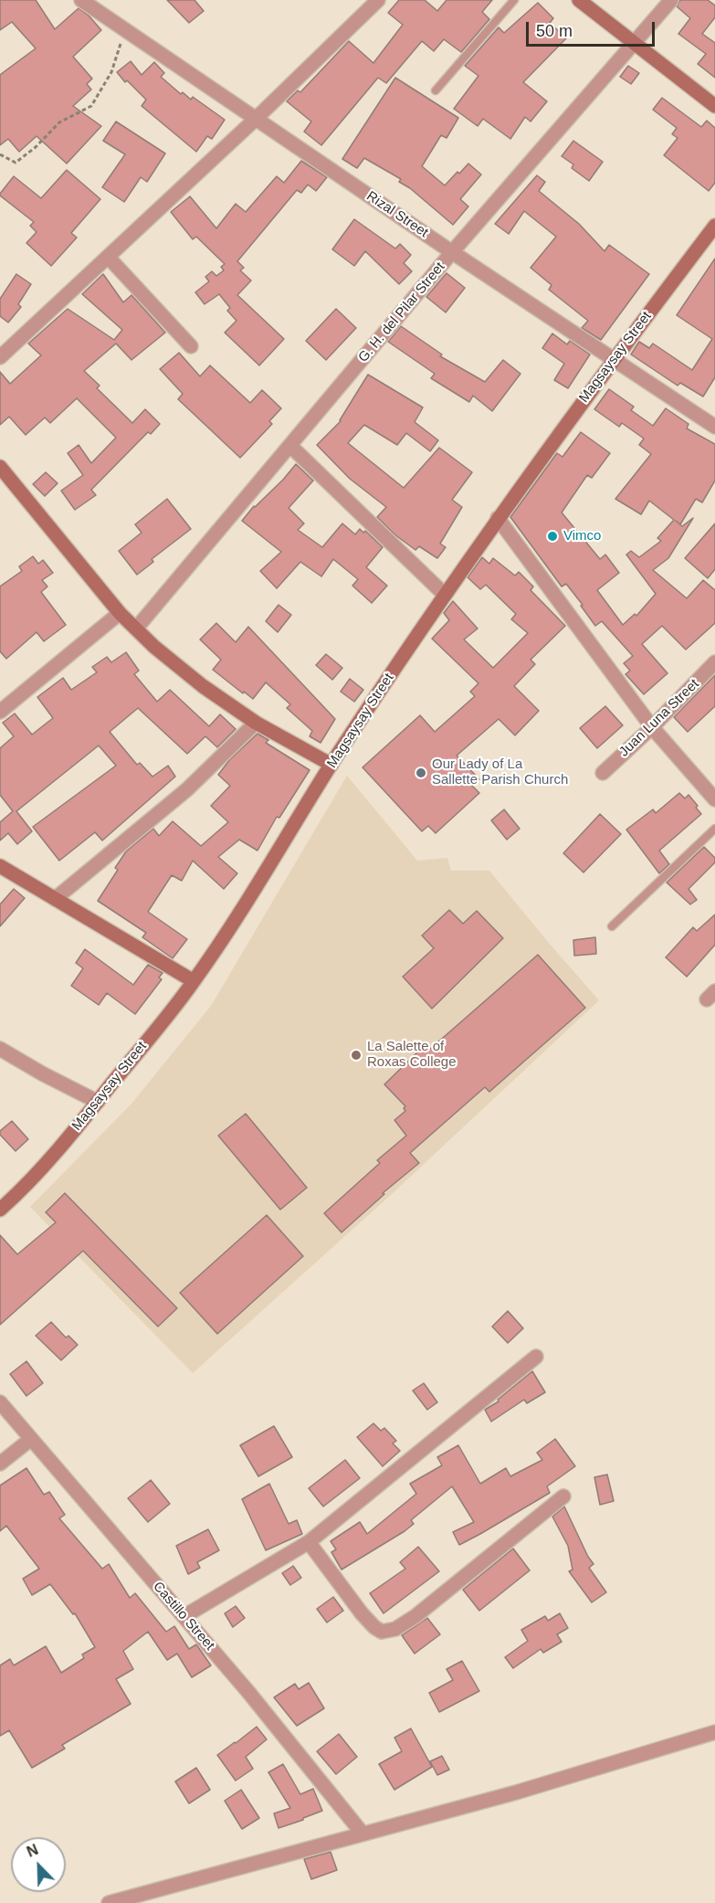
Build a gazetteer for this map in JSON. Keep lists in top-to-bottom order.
{
  "streets": {
    "street": [
      "Rizal Street",
      "G. H. del Pilar Street",
      "Magsaysay Street",
      "Juan Luna Street",
      "Castillo Street"
    ]
  },
  "crossings": [
    ["Rizal Street", "G. H. del Pilar Street"],
    ["Rizal Street", "Magsaysay Street"]
  ],
  "places": ["Vimco", "Our Lady of La Sallette Parish Church", "La Salette of Roxas College"],
  "scale_bar": "50 m",
  "north": "top left"
}
